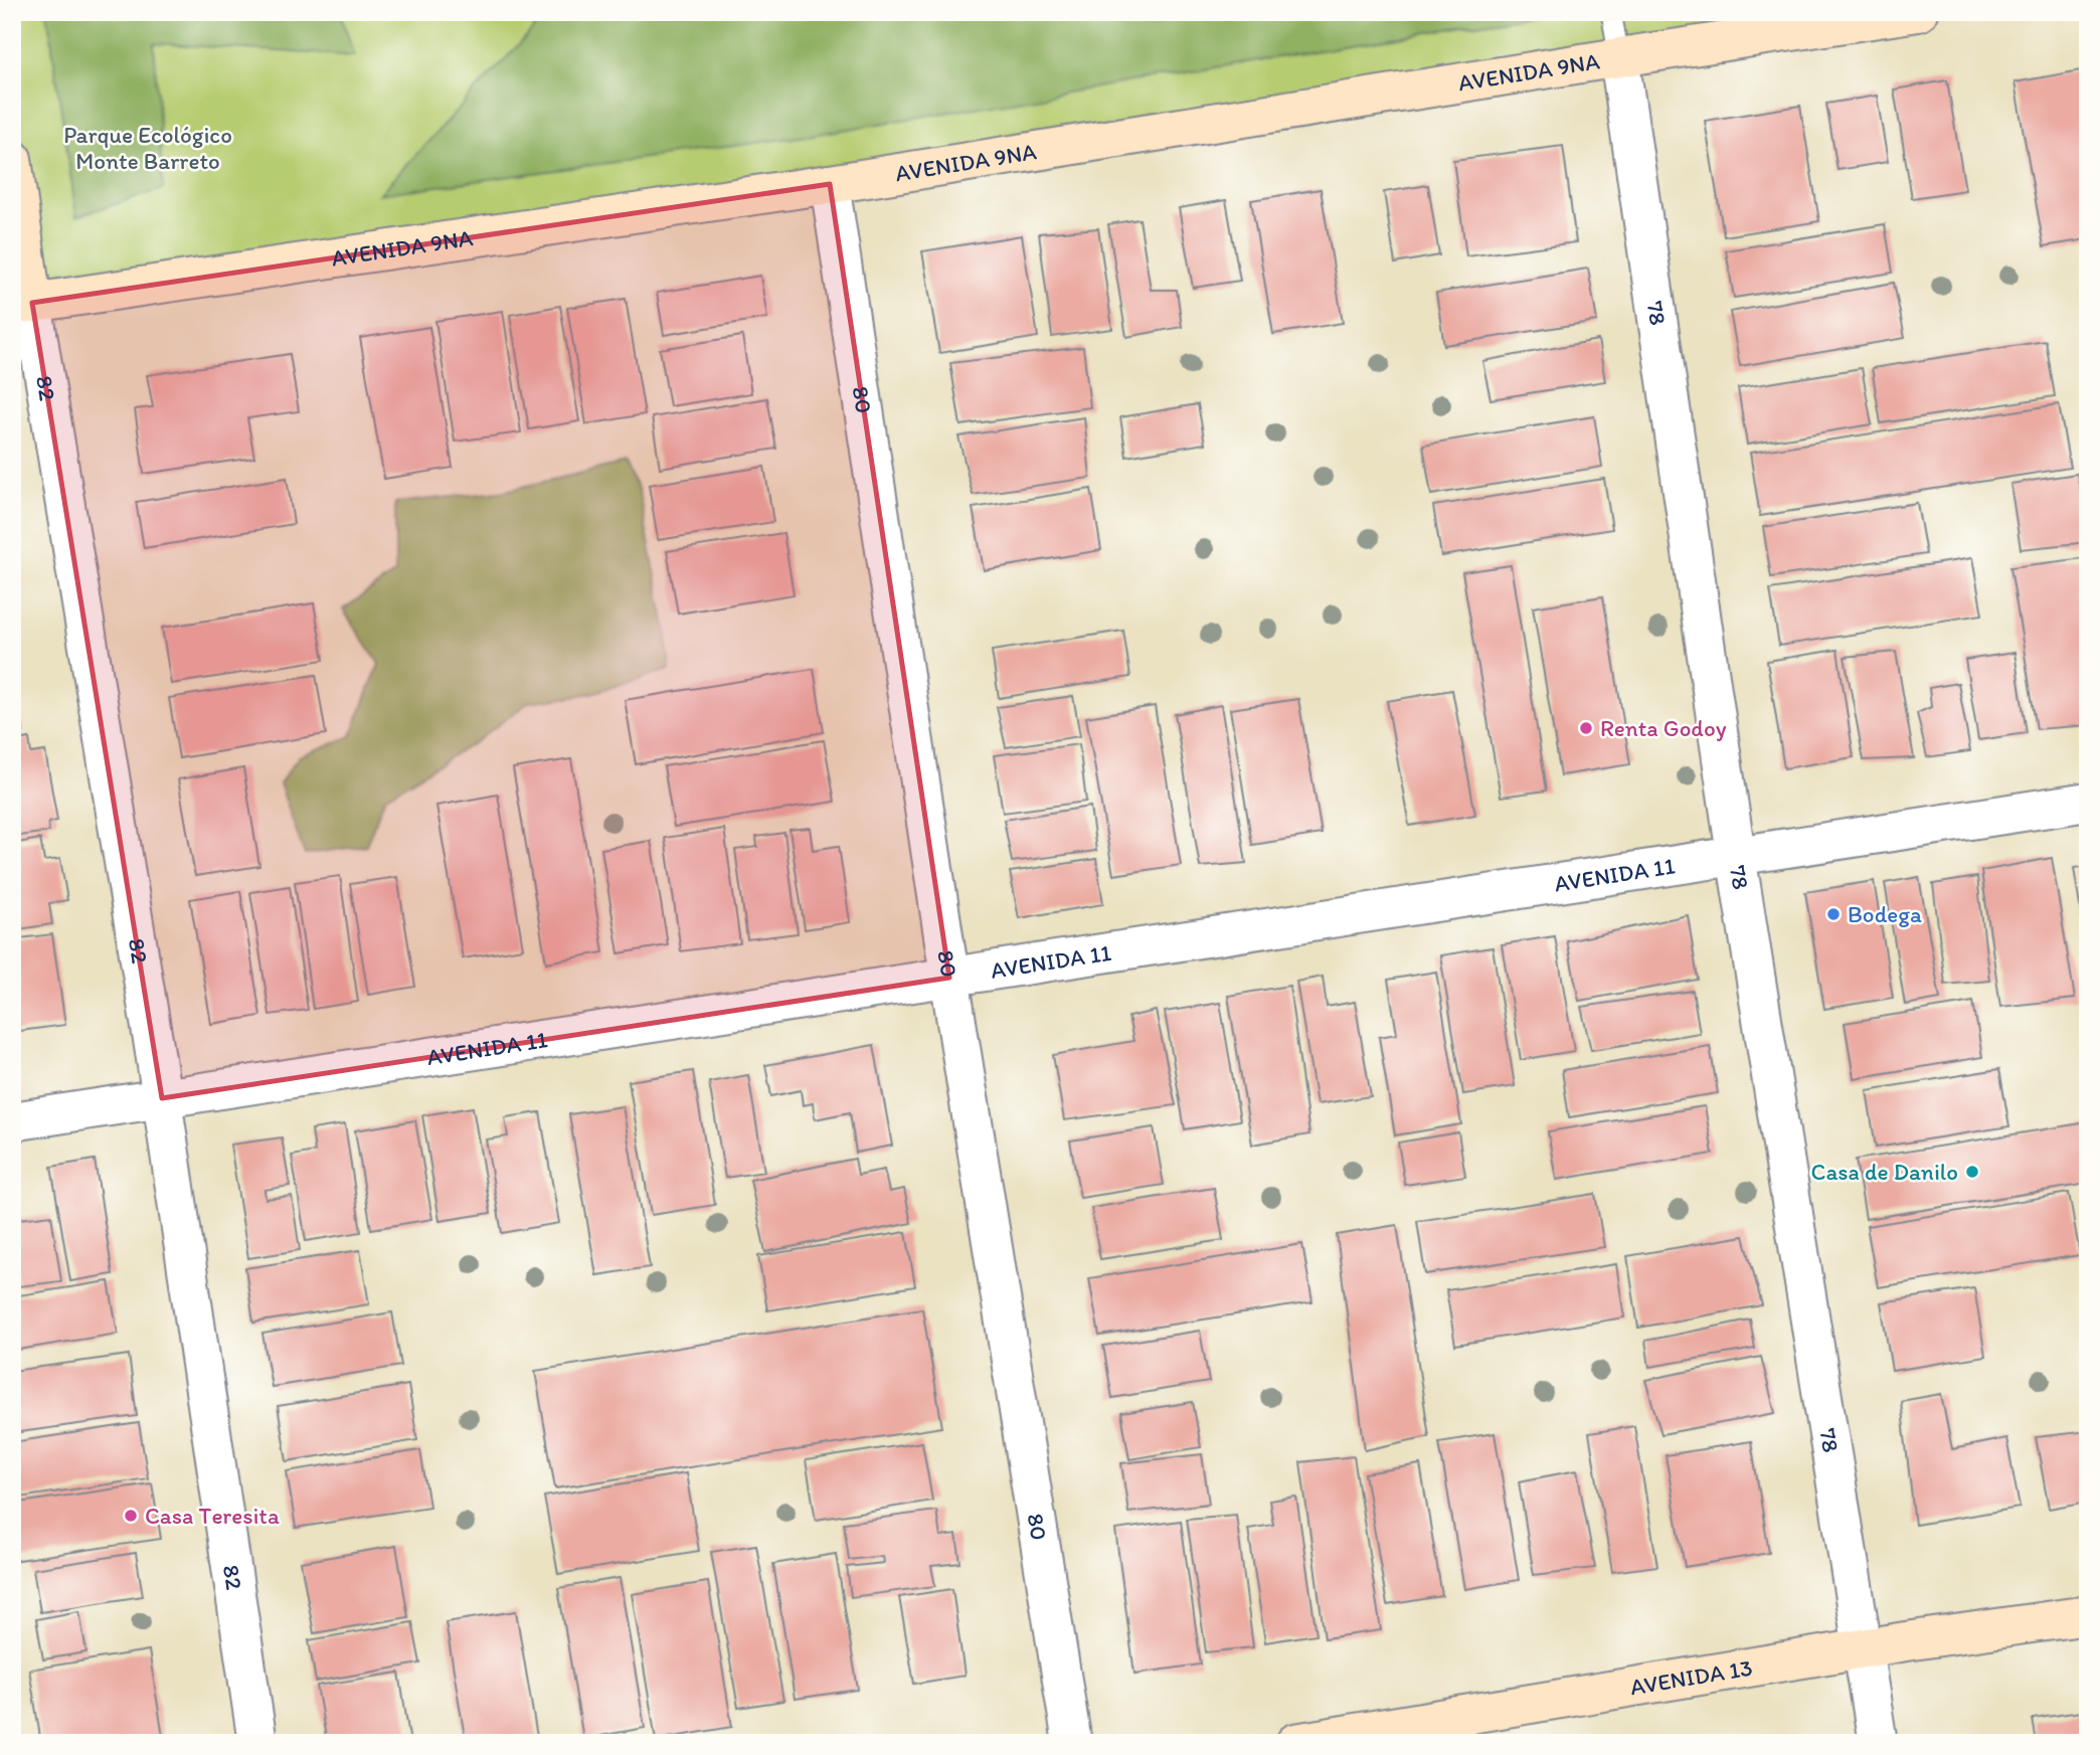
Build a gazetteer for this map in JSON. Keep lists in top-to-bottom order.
{
  "streets": {
    "street": [
      "AVENIDA 9NA",
      "78",
      "82",
      "80",
      "AVENIDA 11",
      "AVENIDA 13"
    ]
  },
  "crossings": [
    ["AVENIDA 9NA", "78"],
    ["AVENIDA 9NA", "82"],
    ["AVENIDA 9NA", "80"],
    ["78", "AVENIDA 11"],
    ["78", "AVENIDA 13"],
    ["82", "AVENIDA 11"],
    ["80", "AVENIDA 11"]
  ],
  "parks": ["Parque Ecológico Monte Barreto"],
  "places": [
    "Renta Godoy",
    "Bodega",
    "Casa de Danilo",
    "Casa Teresita"
  ]
}
